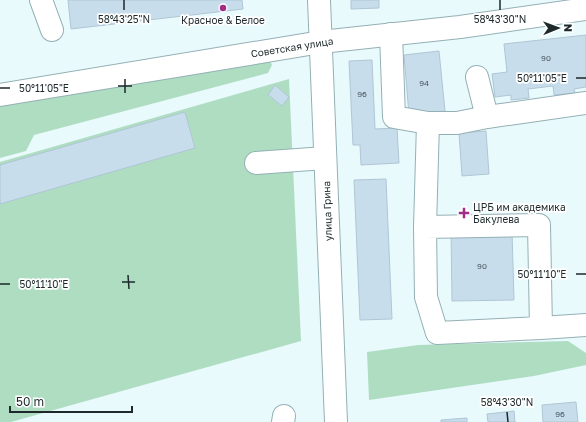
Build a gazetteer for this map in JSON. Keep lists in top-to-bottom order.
{
  "streets": {
    "main road": ["Советская улица", "улица Грина"]
  },
  "crossings": [
    ["Советская улица", "улица Грина"]
  ],
  "places": {
    "other": ["Красное & Белое"],
    "health": ["ЦРБ им академика Бакулева"]
  },
  "house_numbers": [
    "90",
    "94",
    "96",
    "90",
    "96"
  ],
  "scale_bar": "50 m",
  "north": "right",
  "coordinates": [
    "58°43'25\"N",
    "58°43'30\"N",
    "50°11'05\"E",
    "50°11'10\"E"
  ]
}
